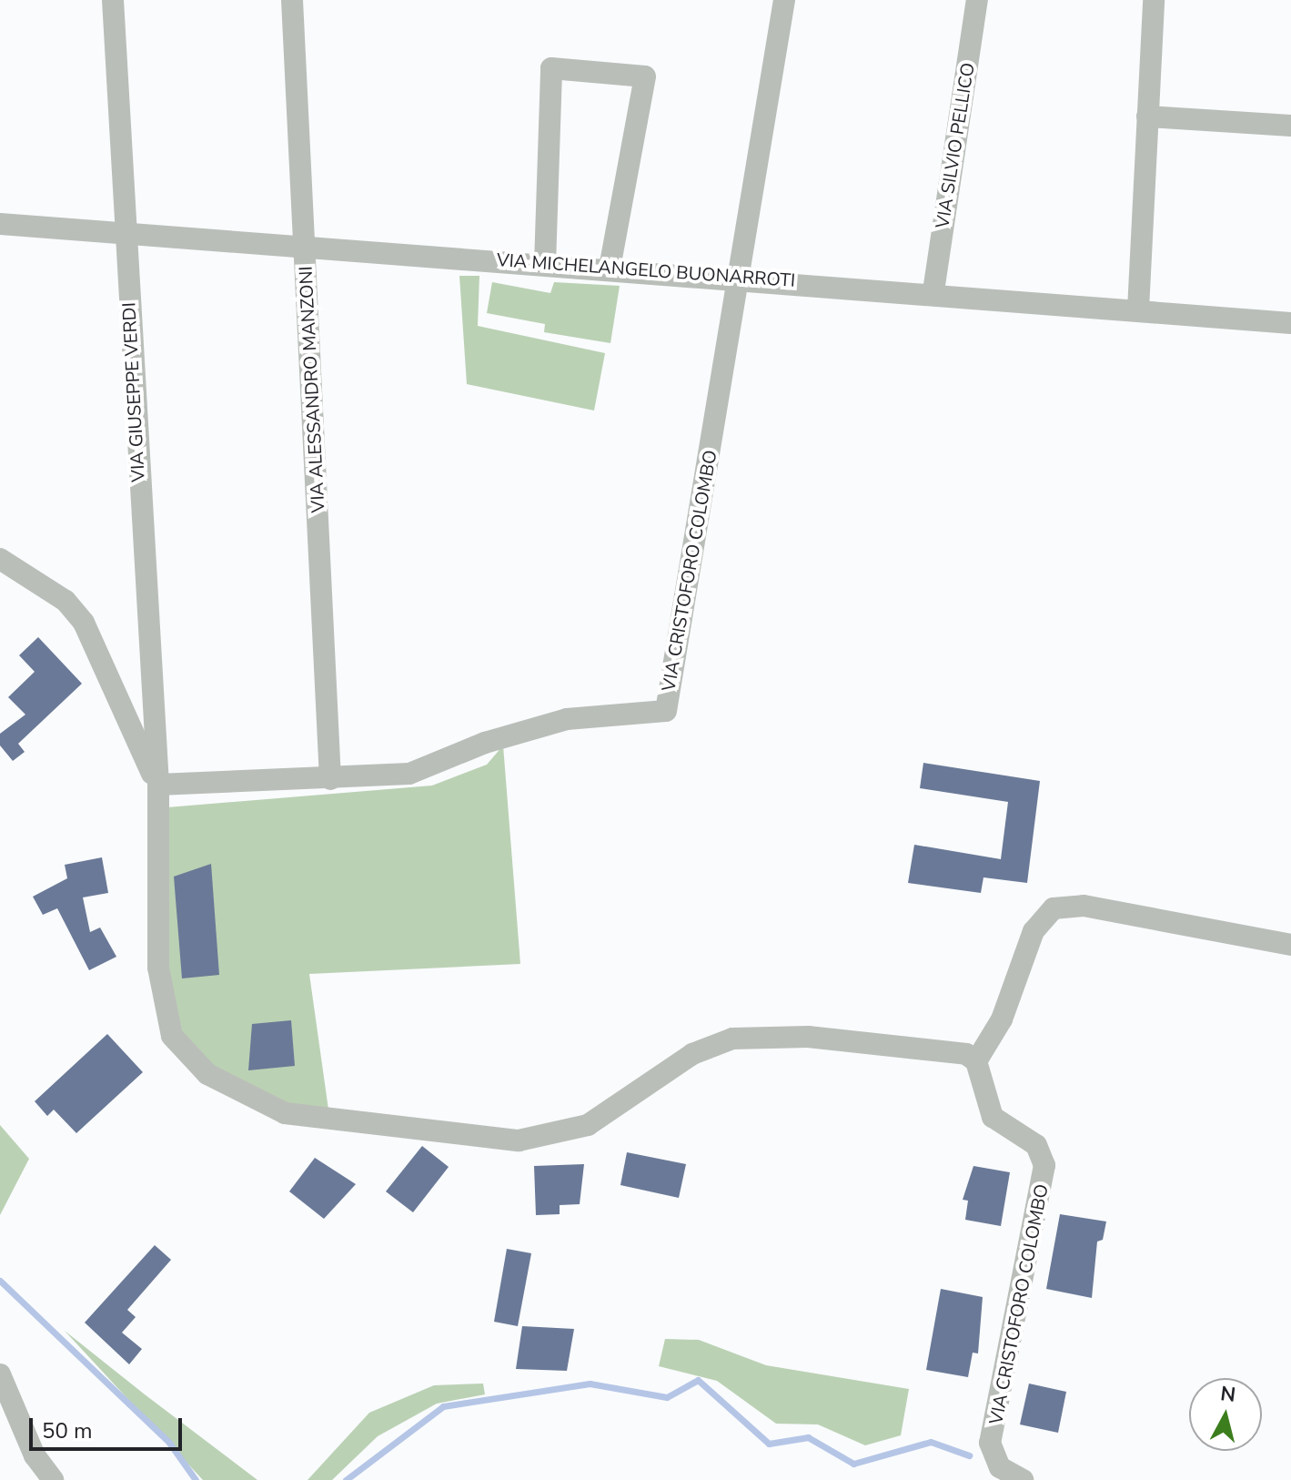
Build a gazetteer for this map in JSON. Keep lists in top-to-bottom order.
{
  "streets": {
    "street": [
      "VIA SILVIO PELLICO",
      "VIA MICHELANGELO BUONARROTI",
      "VIA ALESSANDRO MANZONI",
      "VIA GIUSEPPE VERDI",
      "VIA CRISTOFORO COLOMBO"
    ]
  },
  "crossings": [
    ["VIA SILVIO PELLICO", "VIA MICHELANGELO BUONARROTI"],
    ["VIA MICHELANGELO BUONARROTI", "VIA ALESSANDRO MANZONI"],
    ["VIA MICHELANGELO BUONARROTI", "VIA GIUSEPPE VERDI"],
    ["VIA MICHELANGELO BUONARROTI", "VIA CRISTOFORO COLOMBO"],
    ["VIA ALESSANDRO MANZONI", "VIA CRISTOFORO COLOMBO"],
    ["VIA GIUSEPPE VERDI", "VIA CRISTOFORO COLOMBO"]
  ],
  "scale_bar": "50 m",
  "north": "top"
}
